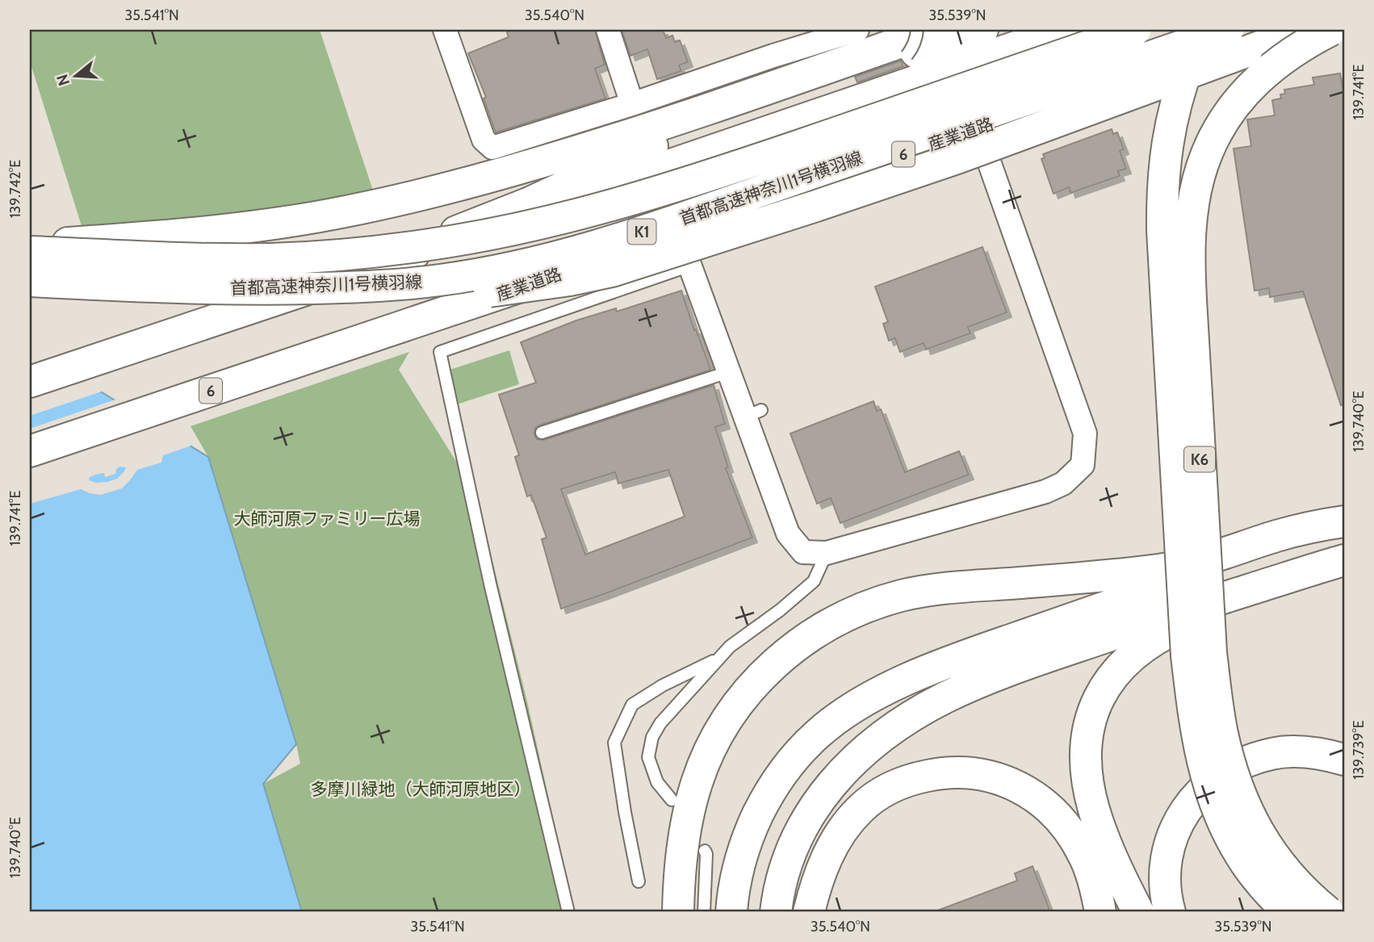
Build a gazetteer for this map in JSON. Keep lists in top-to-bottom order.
{
  "streets": {
    "main road": [
      "産業道路",
      "6",
      "首都高速神奈川1号横羽線",
      "K1",
      "K6"
    ]
  },
  "parks": ["大師河原ファミリー広場", "多摩川緑地（大師河原地区）"],
  "north": "left",
  "coordinates": [
    "35.541°N",
    "35.540°N",
    "35.539°N",
    "139.741°E",
    "139.742°E",
    "139.740°E",
    "139.739°E"
  ]
}
